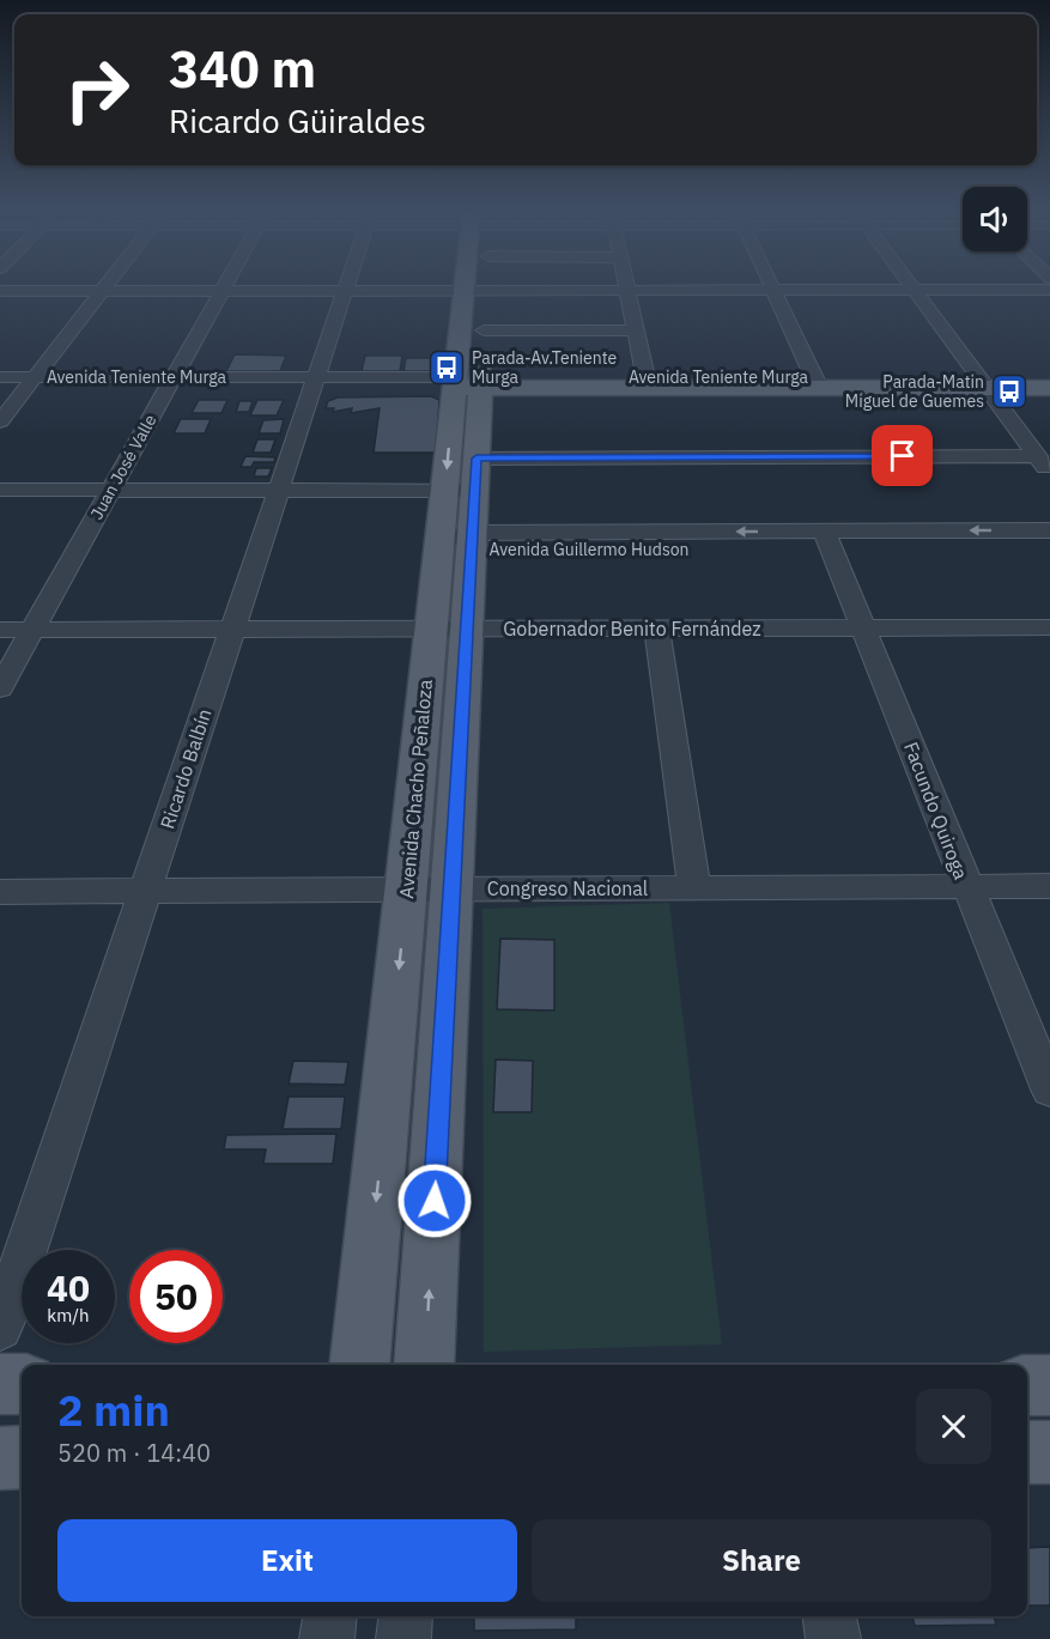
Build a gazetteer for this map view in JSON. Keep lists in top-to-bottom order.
{
  "streets": {
    "main road": ["Avenida Teniente Murga", "Avenida Chacho Peñaloza"],
    "street": [
      "Juan José Valle",
      "Avenida Guillermo Hudson",
      "Gobernador Benito Fernández",
      "Ricardo Balbín",
      "Facundo Quiroga",
      "Congreso Nacional"
    ]
  },
  "crossings": [
    ["Avenida Teniente Murga", "Juan José Valle"],
    ["Avenida Teniente Murga", "Ricardo Balbín"],
    ["Avenida Teniente Murga", "Avenida Chacho Peñaloza"],
    ["Juan José Valle", "Gobernador Benito Fernández"],
    ["Avenida Guillermo Hudson", "Avenida Chacho Peñaloza"],
    ["Avenida Guillermo Hudson", "Facundo Quiroga"],
    ["Gobernador Benito Fernández", "Ricardo Balbín"],
    ["Gobernador Benito Fernández", "Avenida Chacho Peñaloza"],
    ["Gobernador Benito Fernández", "Facundo Quiroga"],
    ["Ricardo Balbín", "Congreso Nacional"],
    ["Avenida Chacho Peñaloza", "Congreso Nacional"],
    ["Facundo Quiroga", "Congreso Nacional"]
  ],
  "places": {
    "bus stop": ["Parada-Av.Teniente Murga", "Parada-Matin Miguel de Guemes"]
  },
  "page": {
    "turn": ["340 m", "Ricardo Güiraldes"],
    "speed": "40 km/h",
    "limit": "50",
    "heading": ["2 min", "520 m · 14:40"],
    "buttons": ["Exit", "Share"]
  }
}
